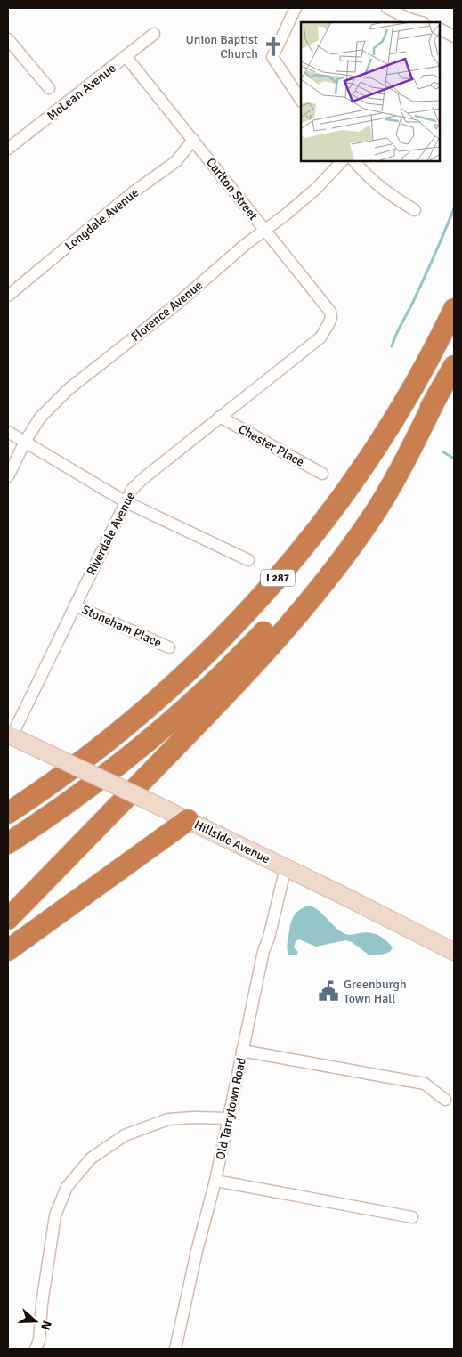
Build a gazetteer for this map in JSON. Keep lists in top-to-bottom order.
{
  "streets": {
    "highway": ["I 287"],
    "main road": ["Hillside Avenue"],
    "street": [
      "McLean Avenue",
      "Carlton Street",
      "Longdale Avenue",
      "Florence Avenue",
      "Chester Place",
      "Riverdale Avenue",
      "Stoneham Place",
      "Old Tarrytown Road"
    ]
  },
  "crossings": [
    ["McLean Avenue", "Carlton Street"],
    ["Carlton Street", "Longdale Avenue"],
    ["Carlton Street", "Florence Avenue"],
    ["Carlton Street", "Riverdale Avenue"],
    ["Chester Place", "Riverdale Avenue"],
    ["Riverdale Avenue", "Stoneham Place"],
    ["Riverdale Avenue", "Hillside Avenue"],
    ["Hillside Avenue", "Old Tarrytown Road"]
  ],
  "places": {
    "church": ["Union Baptist Church"],
    "public building": ["Greenburgh Town Hall"]
  },
  "north": "right"
}
